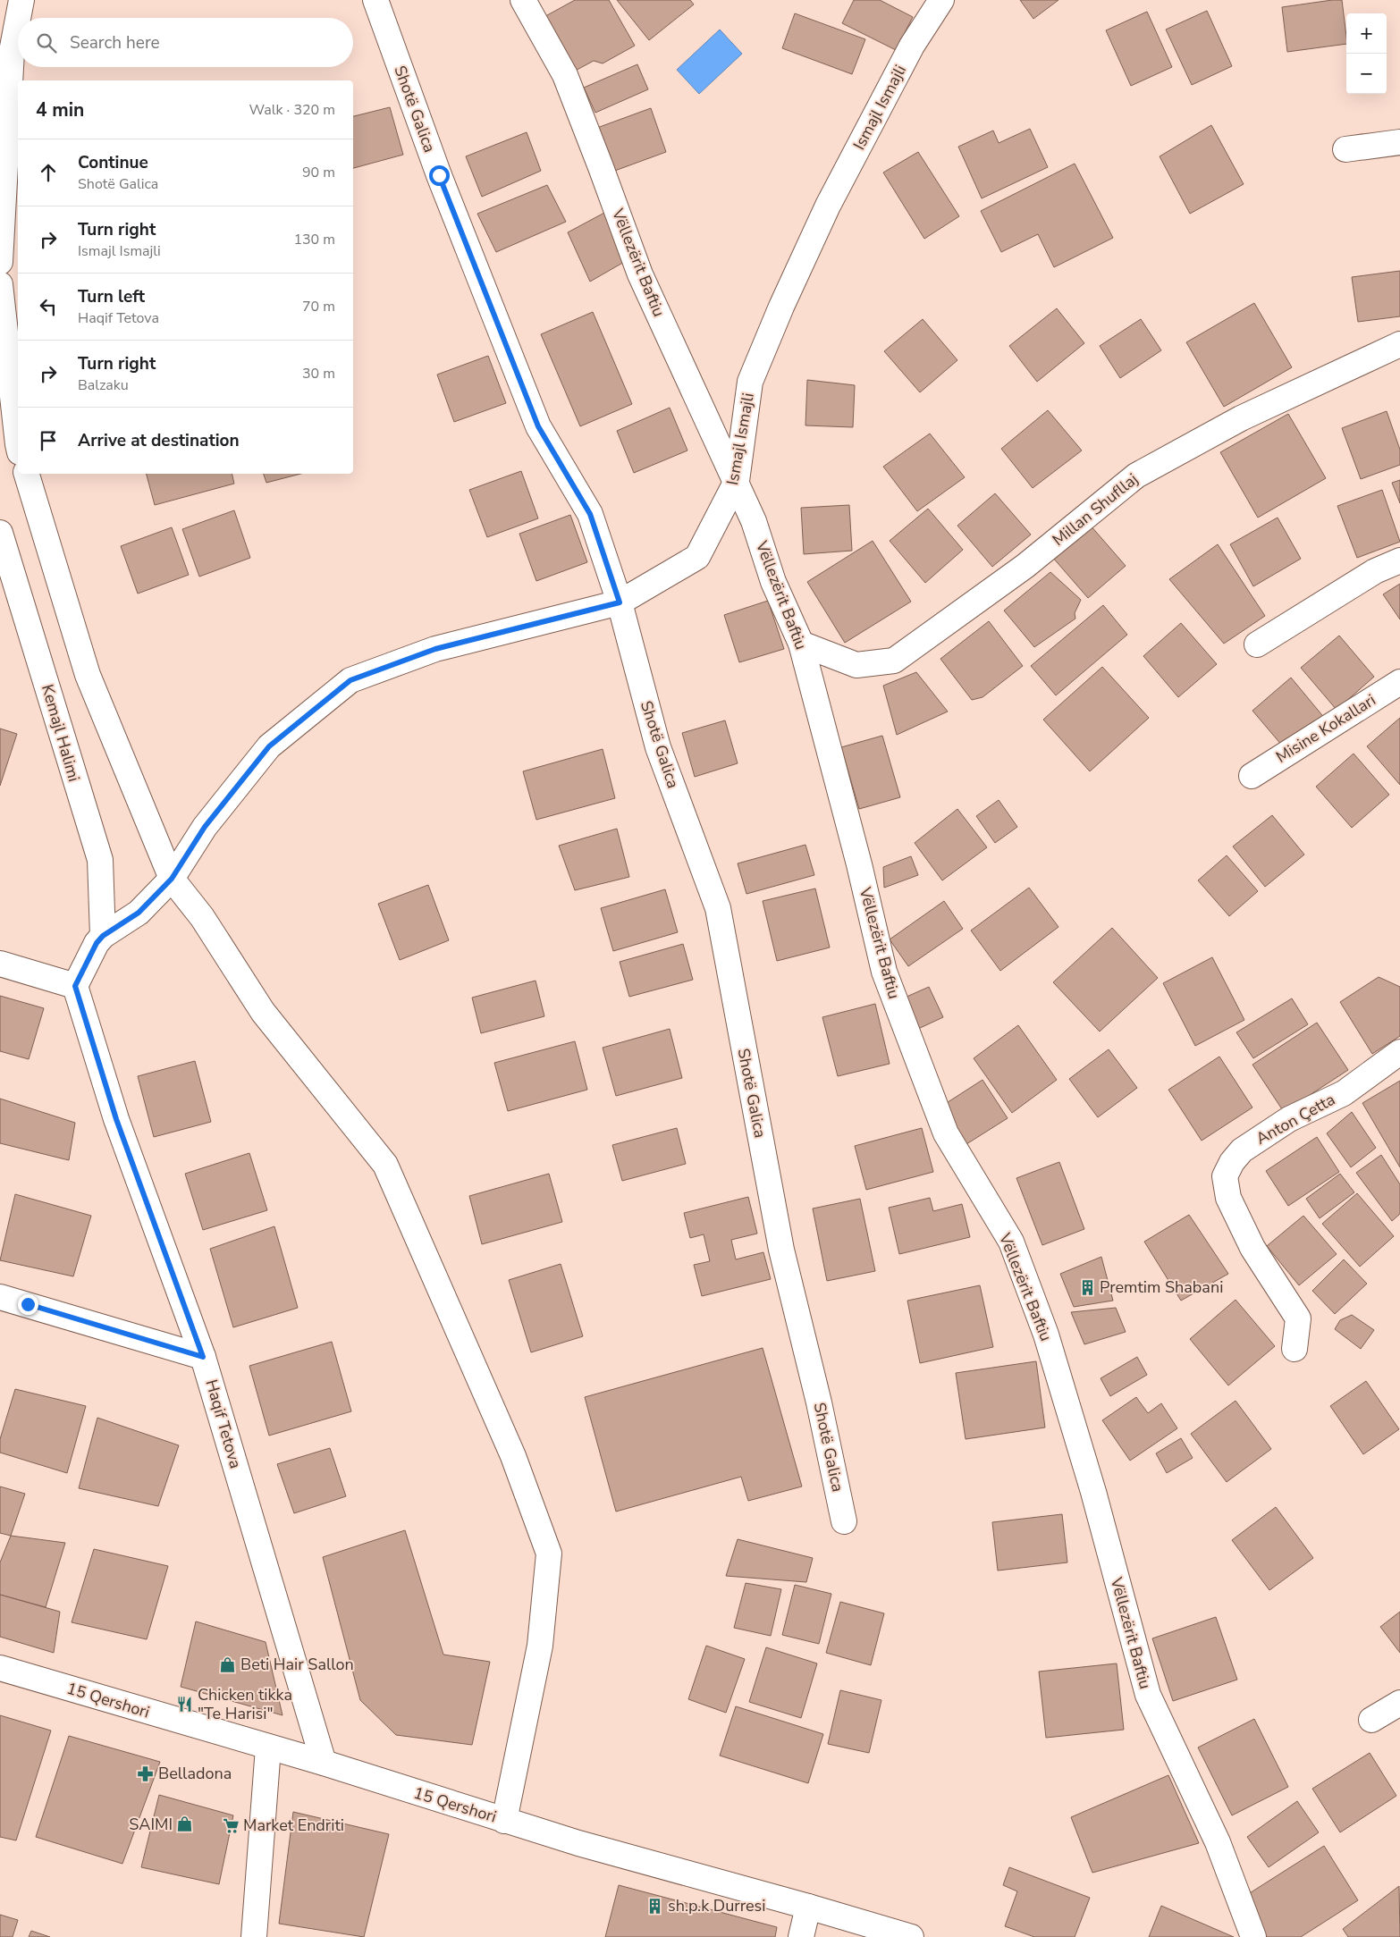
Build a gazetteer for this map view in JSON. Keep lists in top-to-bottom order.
{
  "streets": {
    "street": [
      "Ismajl Ismajli",
      "Shotë Galica",
      "Vëllezërit Baftiu",
      "Millan Shufllaj",
      "Misine Kokallari",
      "Kemajl Halimi",
      "Anton Çetta",
      "Haqif Tetova",
      "15 Qershori"
    ]
  },
  "crossings": [
    ["Ismajl Ismajli", "Shotë Galica"],
    ["Ismajl Ismajli", "Vëllezërit Baftiu"],
    ["Ismajl Ismajli", "Kemajl Halimi"],
    ["Ismajl Ismajli", "Haqif Tetova"],
    ["Vëllezërit Baftiu", "Millan Shufllaj"],
    ["Haqif Tetova", "15 Qershori"]
  ],
  "places": {
    "building": ["Premtim Shabani", "sh.p.k Durresi"],
    "shop": ["Beti Hair Sallon", "SAIMI"],
    "restaurant": ["Chicken tikka \"Te Harisi\""],
    "pharmacy": ["Belladona"],
    "supermarket": ["Market Endriti"]
  },
  "page": {
    "map_buttons": ["+", "−"],
    "search": "Search here",
    "heading": ["4 min", "Walk · 320 m"],
    "list": [
      ["Continue", "Shotë Galica", "90 m"],
      ["Turn right", "Ismajl Ismajli", "130 m"],
      ["Turn left", "Haqif Tetova", "70 m"],
      ["Turn right", "Balzaku", "30 m"],
      "Arrive at destination"
    ]
  }
}
